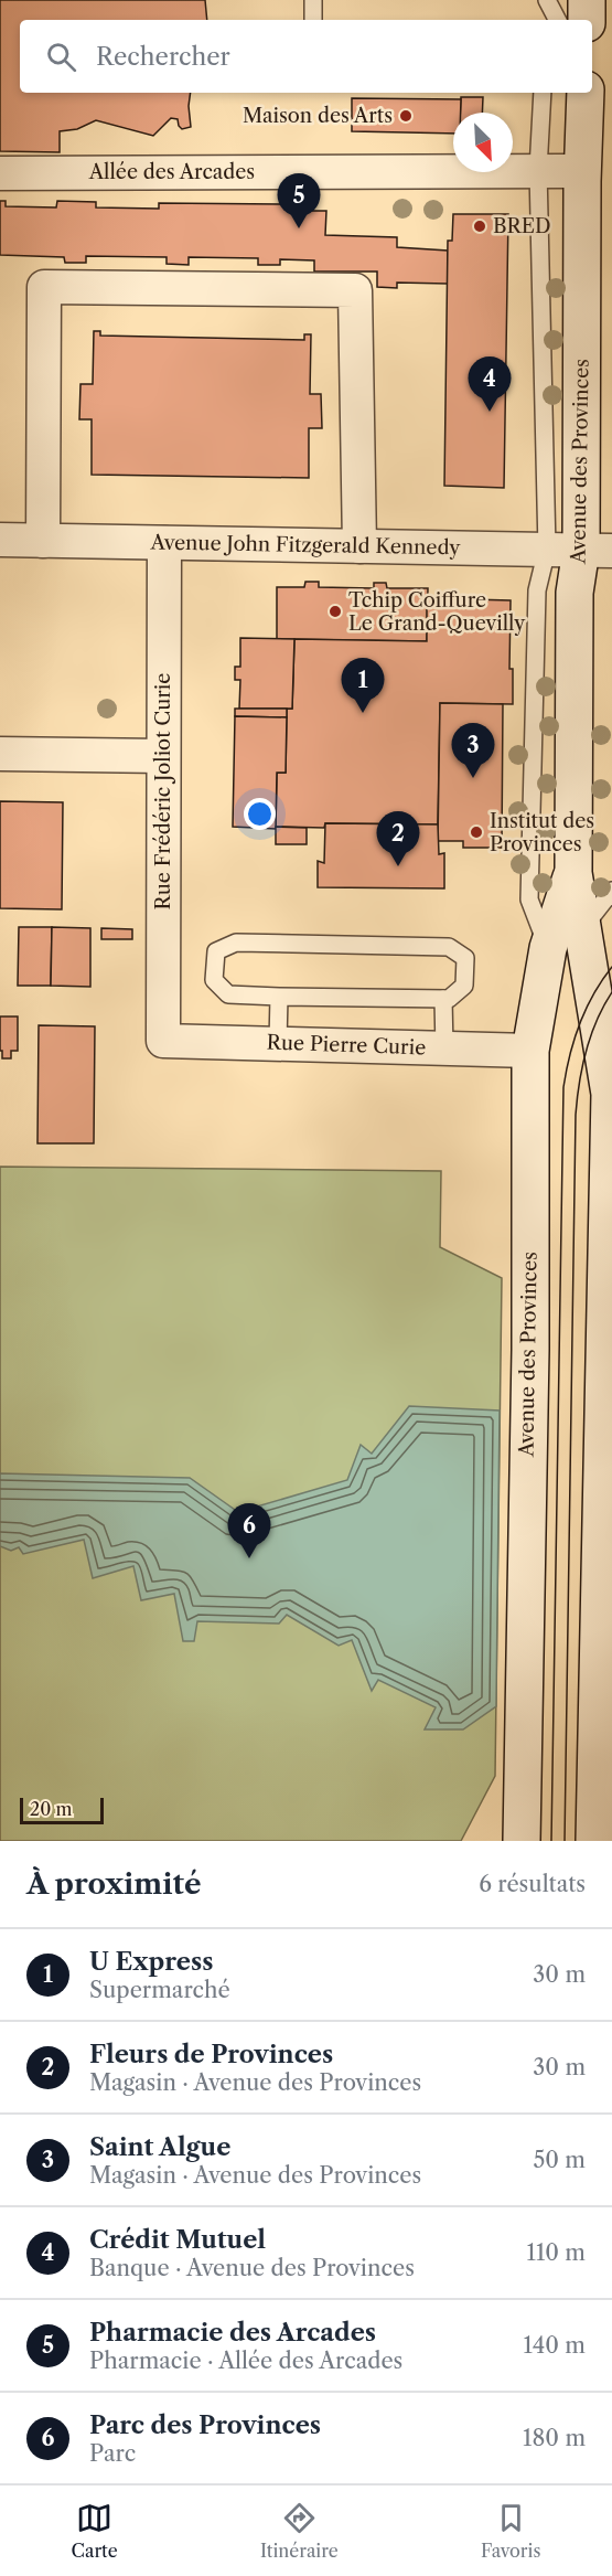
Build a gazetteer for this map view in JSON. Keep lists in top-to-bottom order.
{
  "streets": {
    "street": [
      "Allée des Arcades",
      "Avenue des Provinces",
      "Avenue John Fitzgerald Kennedy",
      "Rue Frédéric Joliot Curie",
      "Rue Pierre Curie"
    ]
  },
  "crossings": [
    ["Allée des Arcades", "Avenue des Provinces"],
    ["Avenue des Provinces", "Avenue John Fitzgerald Kennedy"],
    ["Avenue des Provinces", "Rue Pierre Curie"],
    ["Avenue John Fitzgerald Kennedy", "Rue Frédéric Joliot Curie"],
    ["Rue Frédéric Joliot Curie", "Rue Pierre Curie"]
  ],
  "places": [
    "Maison des Arts",
    "BRED",
    "Tchip Coiffure Le Grand-Quevilly",
    "Institut des Provinces"
  ],
  "scale_bar": "20 m",
  "north": "bottom right",
  "page": {
    "search": "Rechercher",
    "pins": [
      "5",
      "4",
      "1",
      "3",
      "2",
      "6"
    ],
    "scale": "20 m",
    "heading": ["À proximité", "6 résultats"],
    "list": [
      {
        "mark": "1",
        "name": "U Express",
        "note": "Supermarché",
        "value": "30 m"
      },
      {
        "mark": "2",
        "name": "Fleurs de Provinces",
        "note": "Magasin · Avenue des Provinces",
        "value": "30 m"
      },
      {
        "mark": "3",
        "name": "Saint Algue",
        "note": "Magasin · Avenue des Provinces",
        "value": "50 m"
      },
      {
        "mark": "4",
        "name": "Crédit Mutuel",
        "note": "Banque · Avenue des Provinces",
        "value": "110 m"
      },
      {
        "mark": "5",
        "name": "Pharmacie des Arcades",
        "note": "Pharmacie · Allée des Arcades",
        "value": "140 m"
      },
      {
        "mark": "6",
        "name": "Parc des Provinces",
        "note": "Parc",
        "value": "180 m"
      }
    ],
    "nav": ["Carte", "Itinéraire", "Favoris"]
  }
}
